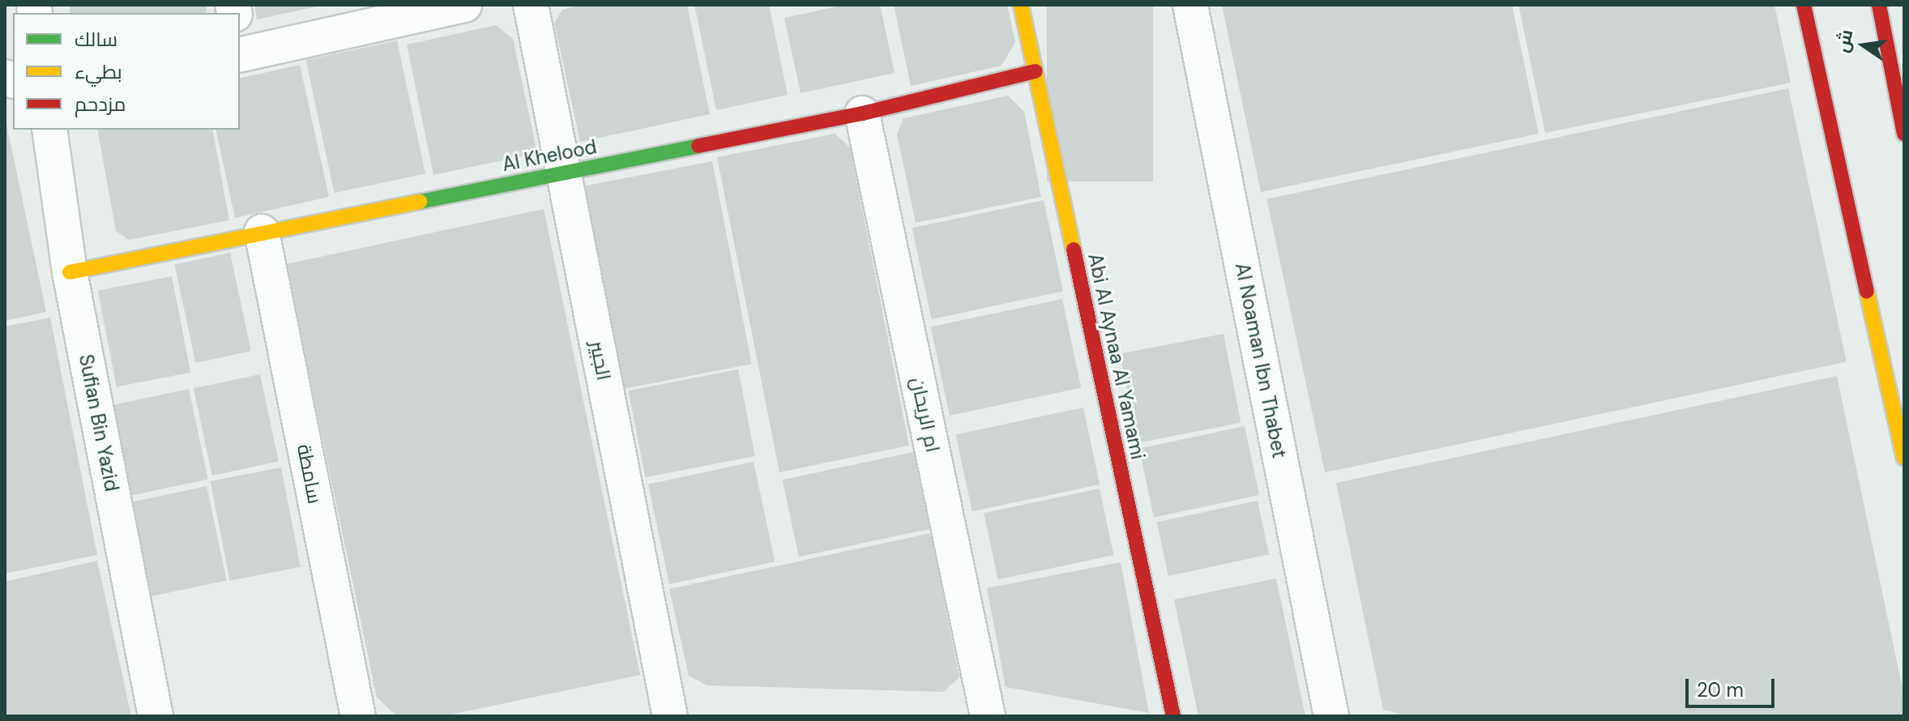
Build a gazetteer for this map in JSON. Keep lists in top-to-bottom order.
{
  "streets": {
    "street": [
      "Al Khelood",
      "Abi Al Aynaa Al Yamami",
      "الجبير",
      "Al Noaman Ibn Thabet",
      "ام الريحان",
      "Sufian Bin Yazid",
      "سامطة"
    ]
  },
  "crossings": [
    ["Al Khelood", "Abi Al Aynaa Al Yamami"],
    ["Al Khelood", "الجبير"],
    ["Al Khelood", "ام الريحان"],
    ["Al Khelood", "Sufian Bin Yazid"],
    ["Al Khelood", "سامطة"]
  ],
  "legend": ["سالك", "بطيء", "مزدحم"],
  "scale_bar": "20 m",
  "north": "left"
}
